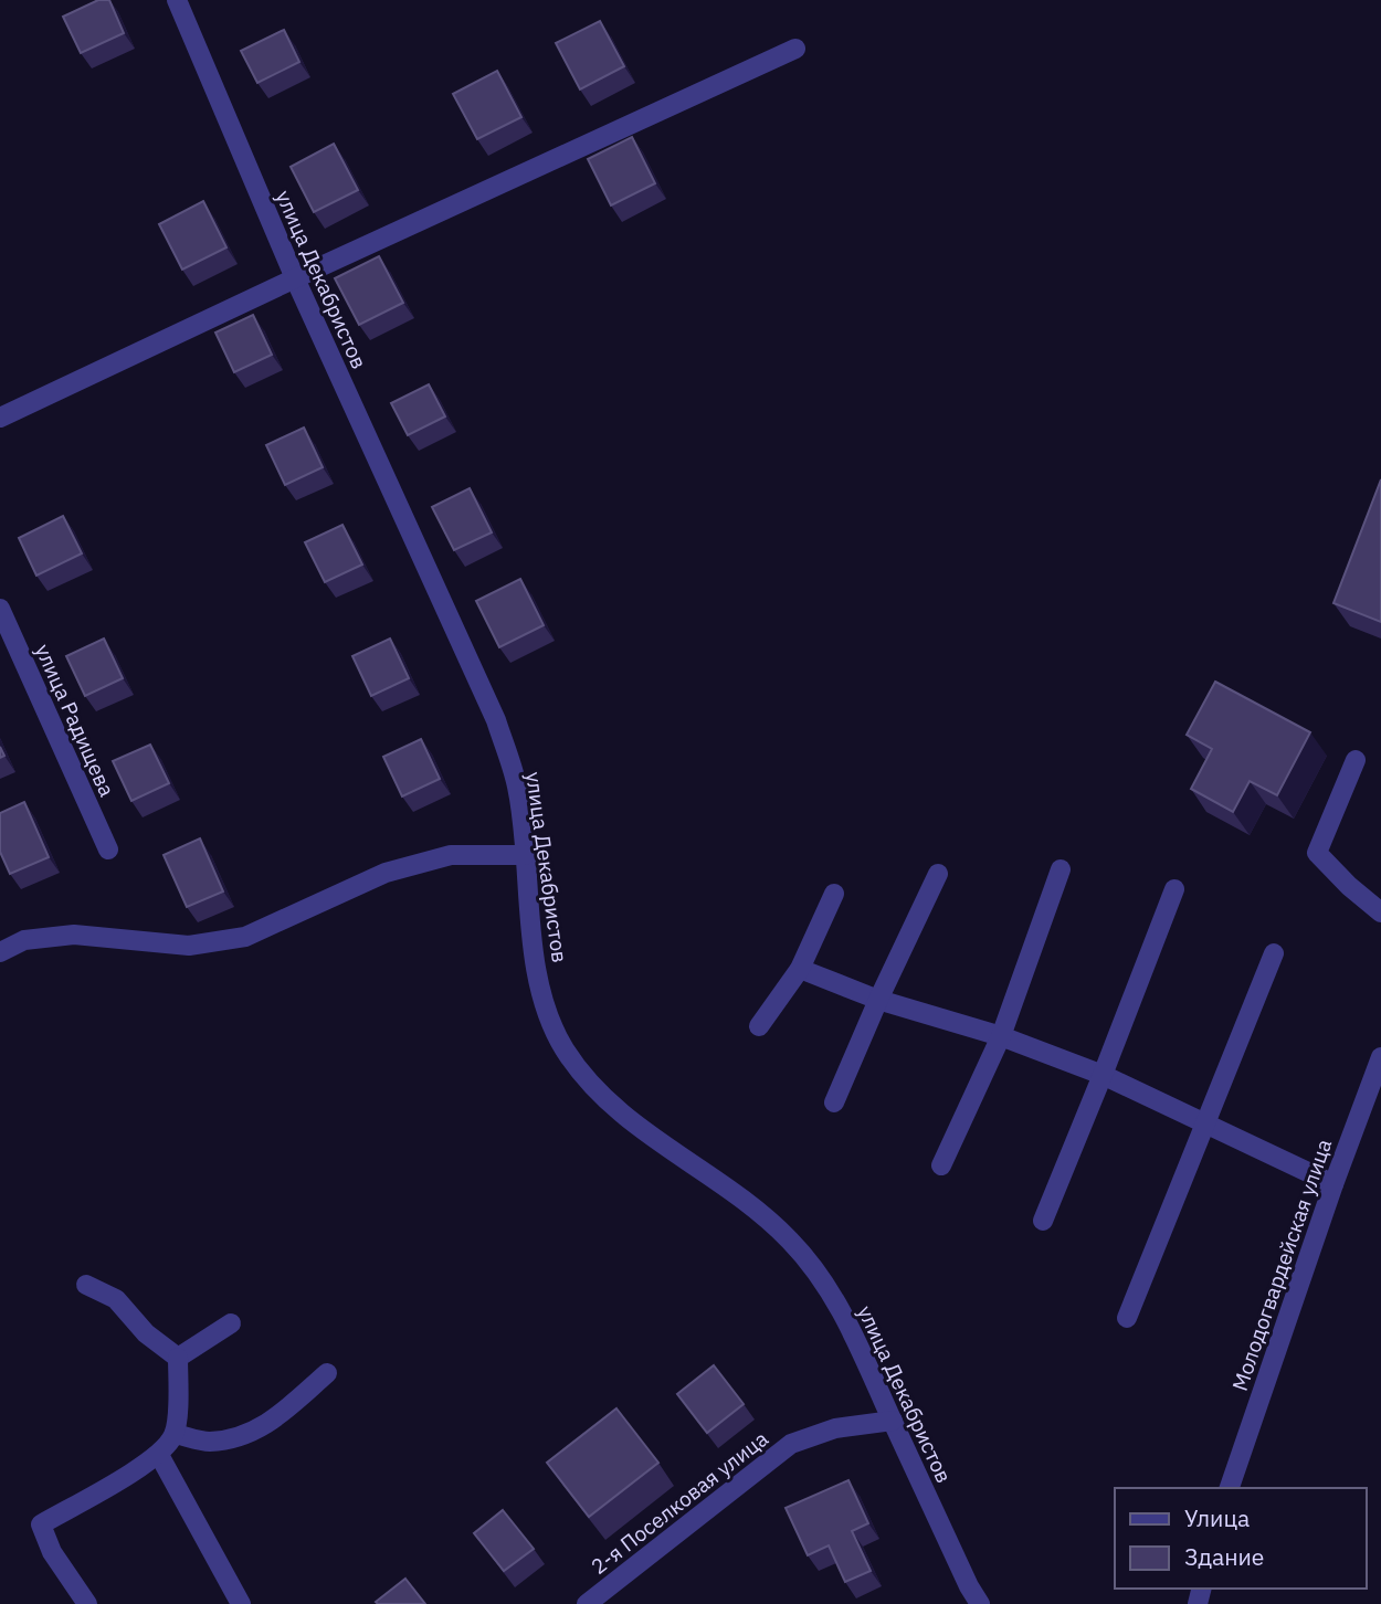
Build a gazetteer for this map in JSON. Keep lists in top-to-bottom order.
{
  "streets": {
    "street": [
      "улица Декабристов",
      "улица Радищева",
      "Молодогвардейская улица",
      "2-я Поселковая улица"
    ]
  },
  "crossings": [
    ["улица Декабристов", "2-я Поселковая улица"]
  ],
  "legend": ["Улица", "Здание"]
}
